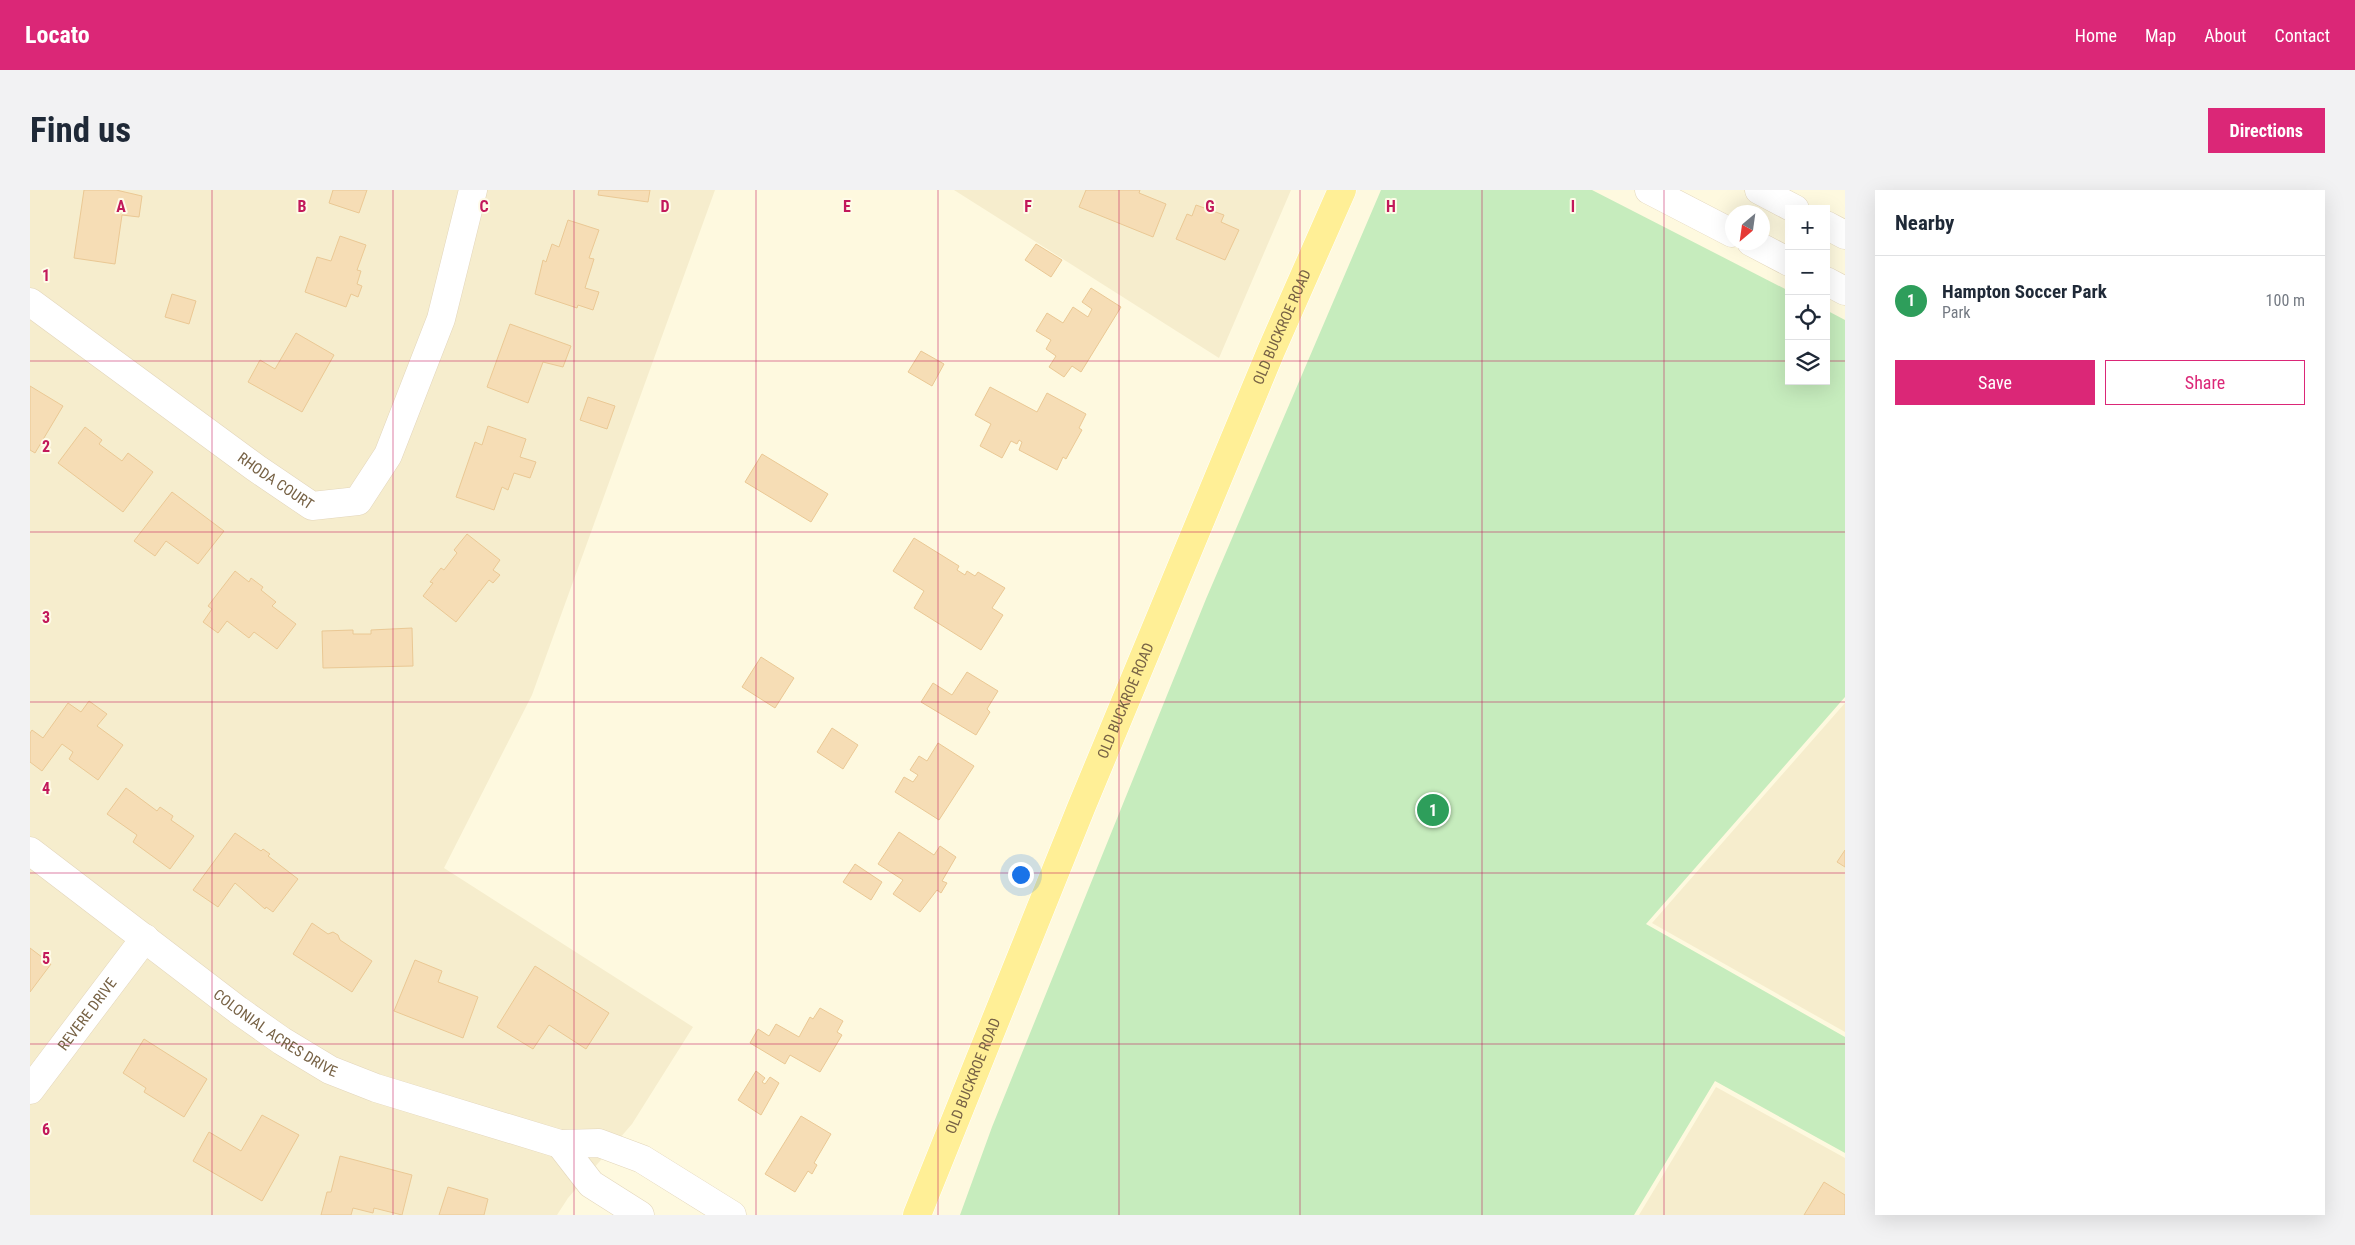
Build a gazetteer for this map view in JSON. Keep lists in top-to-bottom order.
{
  "streets": {
    "main road": ["OLD BUCKROE ROAD"],
    "street": ["RHODA COURT", "REVERE DRIVE", "COLONIAL ACRES DRIVE"]
  },
  "crossings": [
    ["REVERE DRIVE", "COLONIAL ACRES DRIVE"]
  ],
  "north": "bottom left",
  "page": {
    "header": "Locato",
    "nav": [
      "Home",
      "Map",
      "About",
      "Contact"
    ],
    "buttons": [
      "Directions",
      ["Save", "Share"]
    ],
    "title": "Find us",
    "heading": "Nearby",
    "map_buttons": ["+", "−"],
    "list": [
      {
        "mark": "1",
        "name": "Hampton Soccer Park",
        "note": "Park",
        "value": "100 m"
      }
    ],
    "pins": "1"
  },
  "grid": {
    "columns": [
      "A",
      "B",
      "C",
      "D",
      "E",
      "F",
      "G",
      "H",
      "I"
    ],
    "rows": [
      "1",
      "2",
      "3",
      "4",
      "5",
      "6"
    ]
  }
}
